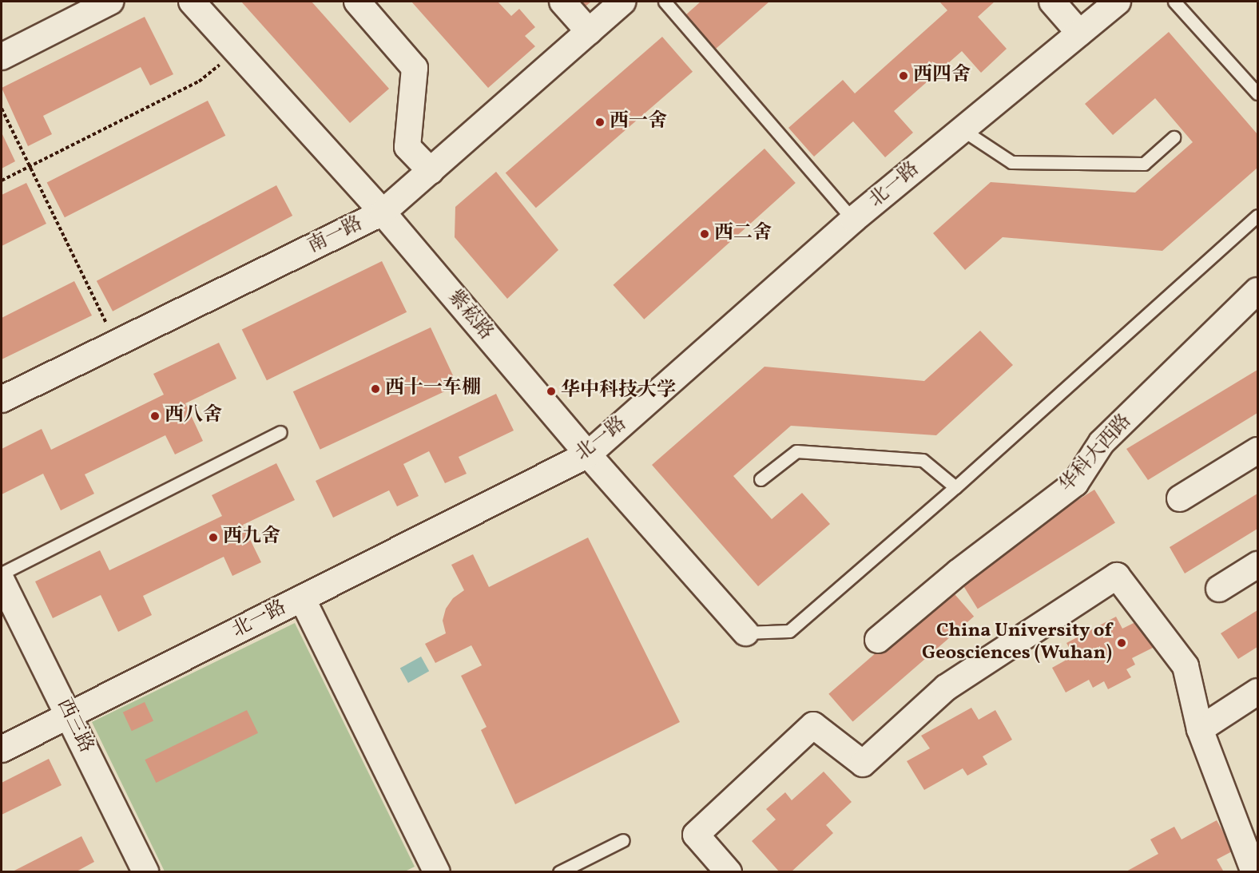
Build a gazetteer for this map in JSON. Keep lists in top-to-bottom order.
{
  "streets": {
    "street": [
      "北一路",
      "南一路",
      "紫菘路",
      "华科大西路",
      "西三路"
    ]
  },
  "crossings": [
    ["北一路", "紫菘路"],
    ["北一路", "西三路"],
    ["南一路", "紫菘路"]
  ],
  "places": [
    "西四舍",
    "西一舍",
    "西二舍",
    "西十一车棚",
    "华中科技大学",
    "西八舍",
    "西九舍",
    "China University of Geosciences (Wuhan)"
  ]
}
